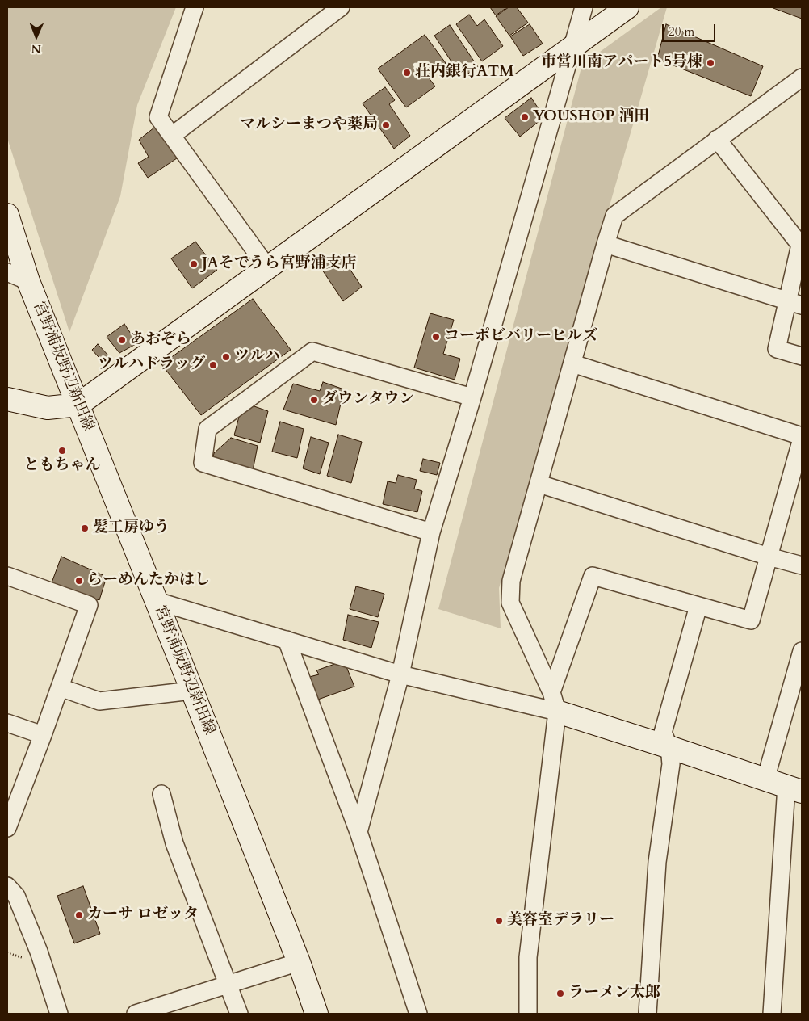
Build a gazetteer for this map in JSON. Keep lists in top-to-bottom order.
{
  "streets": {
    "street": ["宮野浦坂野辺新田線"]
  },
  "places": [
    "市営川南アパート5号棟",
    "荘内銀行ATM",
    "YOUSHOP 酒田",
    "マルシーまつや薬局",
    "JAそでうら宮野浦支店",
    "コーポビバリーヒルズ",
    "あおぞら",
    "ツルハ",
    "ツルハドラッグ",
    "ダウンタウン",
    "ともちゃん",
    "髪工房ゆう",
    "らーめんたかはし",
    "カーサ ロゼッタ",
    "美容室デラリー",
    "ラーメン太郎"
  ],
  "scale_bar": "20 m",
  "north": "bottom"
}
